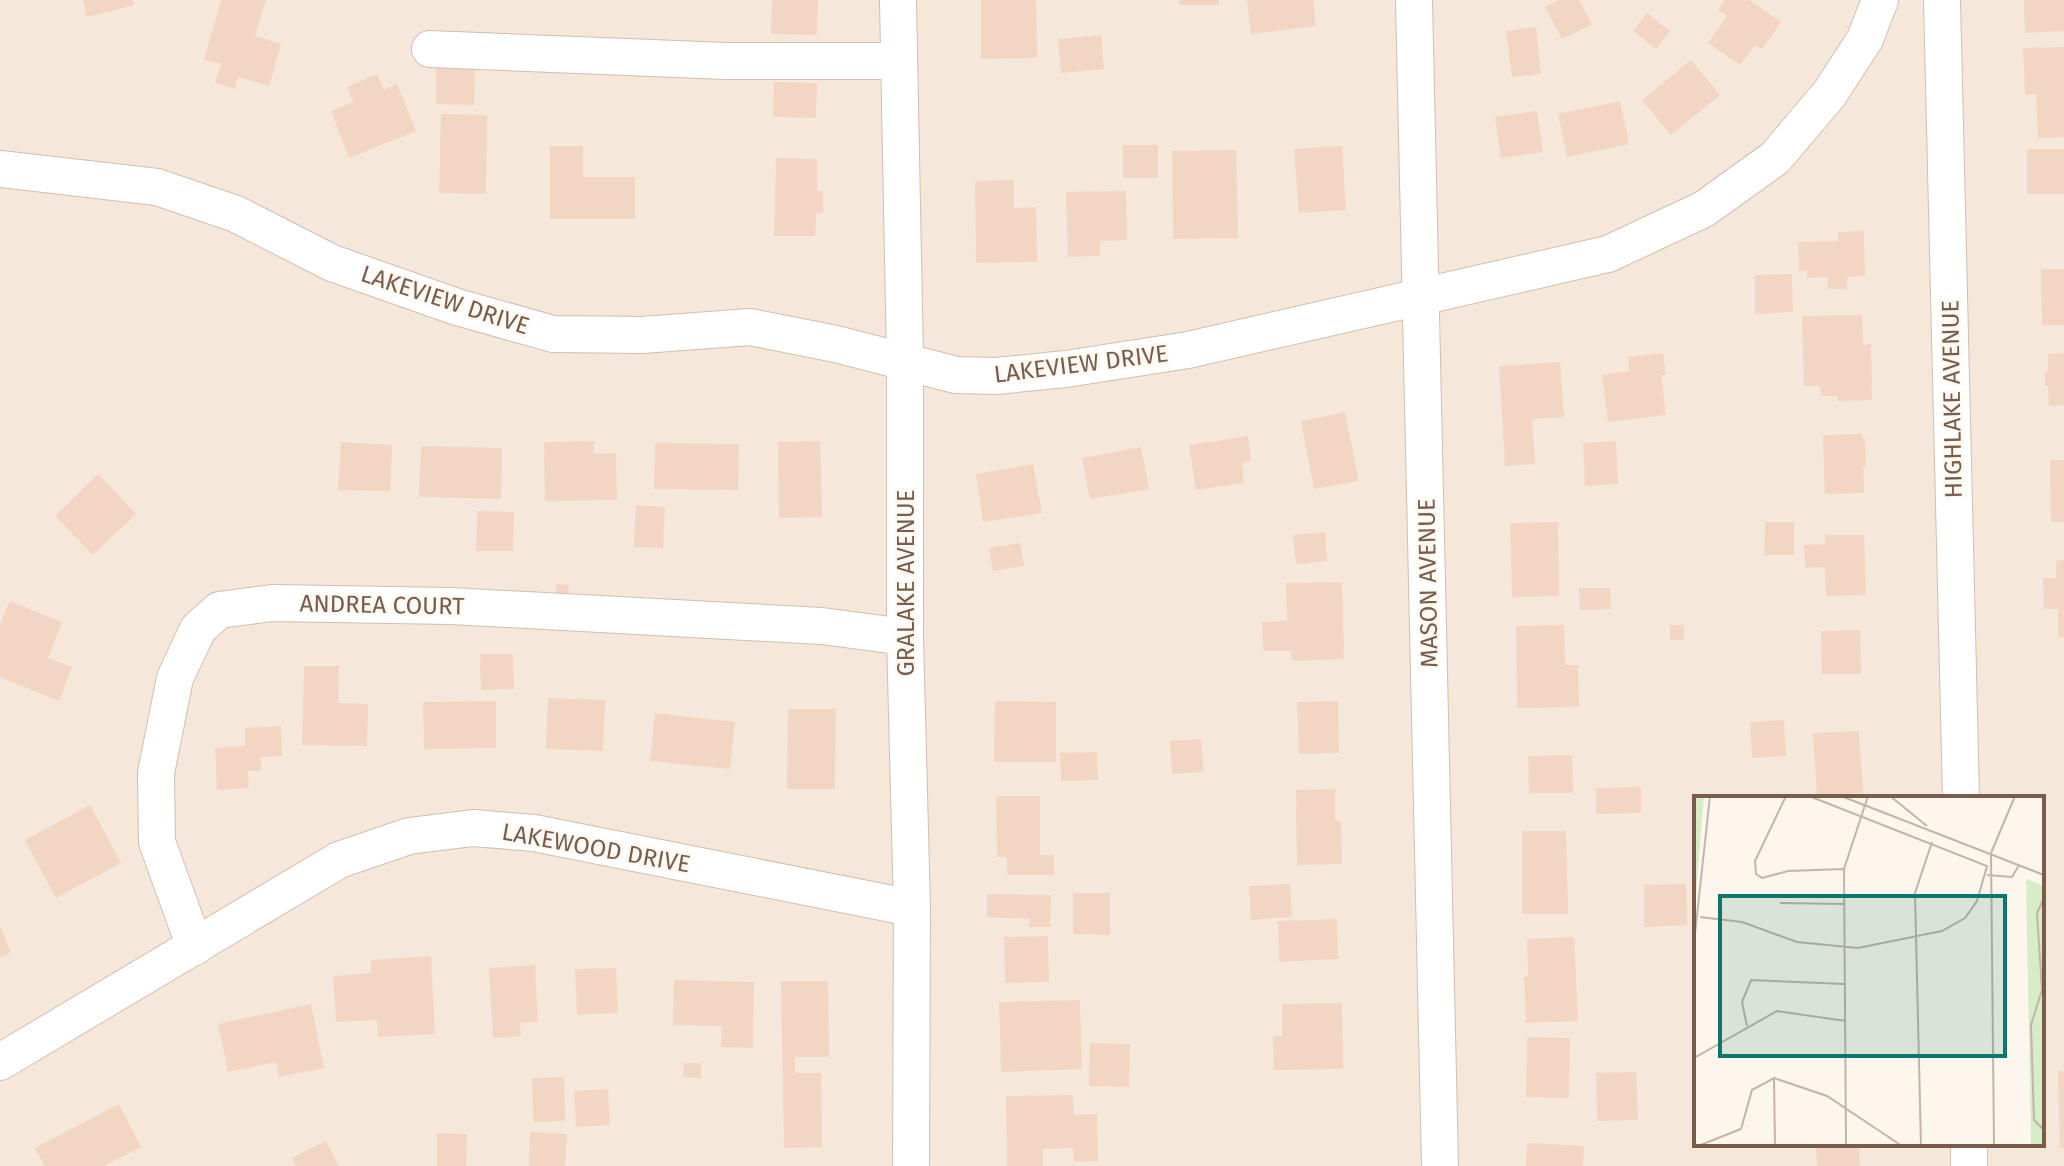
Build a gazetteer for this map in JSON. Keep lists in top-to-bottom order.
{
  "streets": {
    "street": [
      "LAKEVIEW DRIVE",
      "HIGHLAKE AVENUE",
      "GRALAKE AVENUE",
      "MASON AVENUE",
      "ANDREA COURT",
      "LAKEWOOD DRIVE"
    ]
  },
  "crossings": [
    ["LAKEVIEW DRIVE", "GRALAKE AVENUE"],
    ["LAKEVIEW DRIVE", "MASON AVENUE"],
    ["GRALAKE AVENUE", "ANDREA COURT"],
    ["GRALAKE AVENUE", "LAKEWOOD DRIVE"],
    ["ANDREA COURT", "LAKEWOOD DRIVE"]
  ]
}
